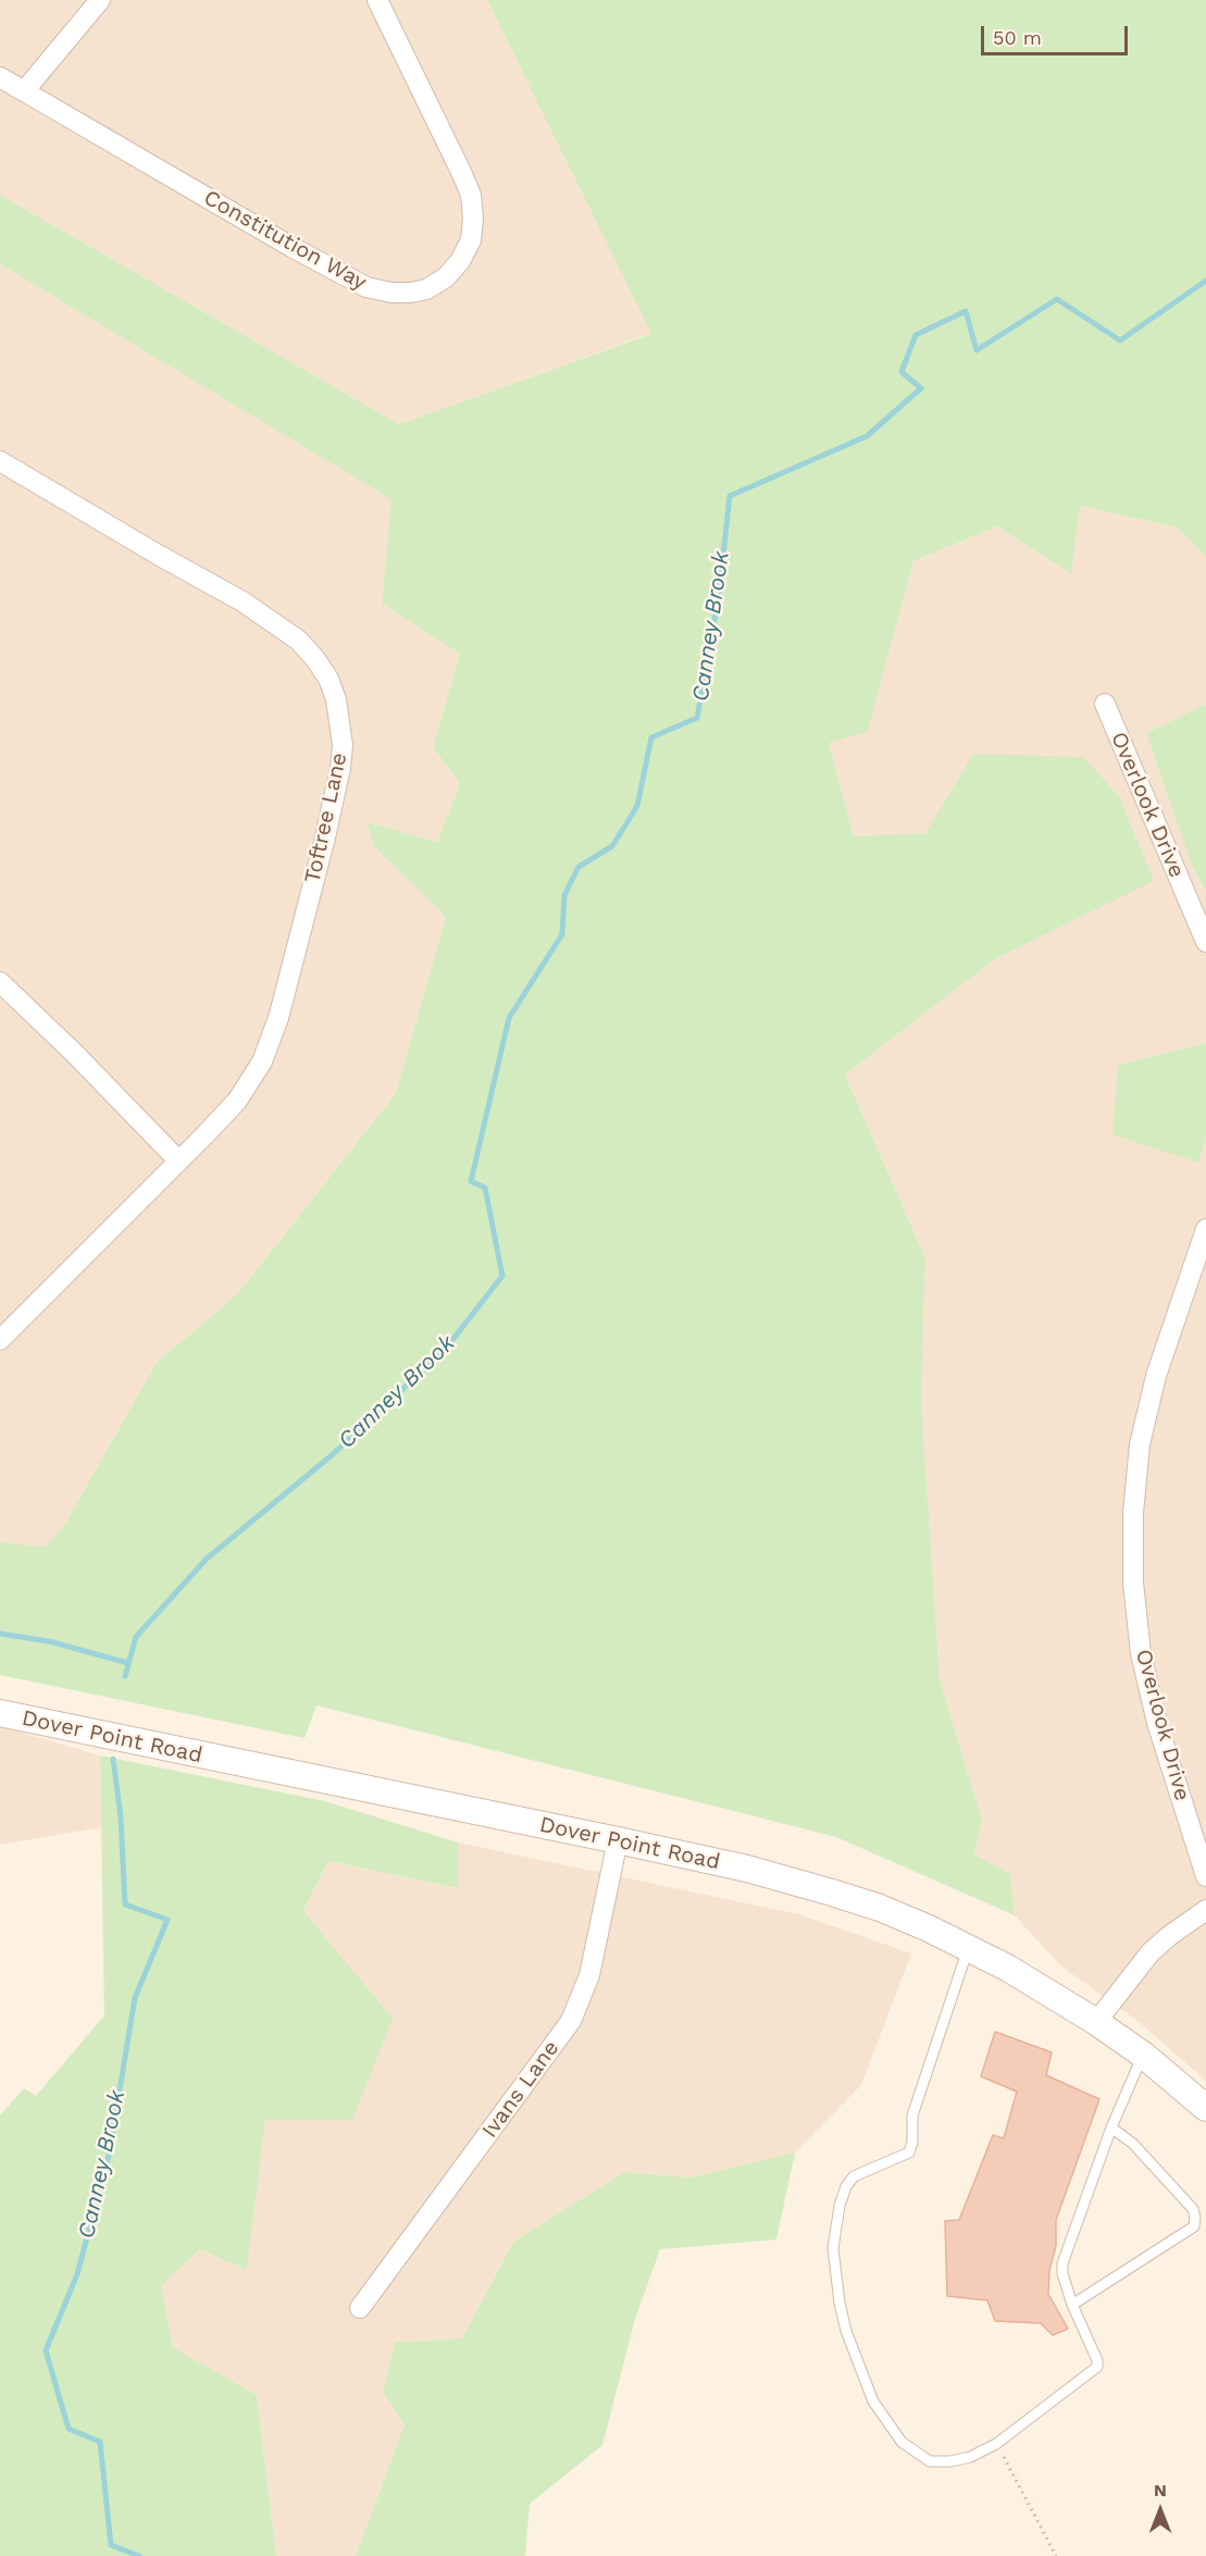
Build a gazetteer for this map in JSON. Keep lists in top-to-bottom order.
{
  "streets": {
    "main road": ["Dover Point Road"],
    "street": [
      "Constitution Way",
      "Overlook Drive",
      "Toftree Lane",
      "Ivans Lane"
    ]
  },
  "crossings": [
    ["Dover Point Road", "Ivans Lane"]
  ],
  "water": ["Canney Brook"],
  "scale_bar": "50 m",
  "north": "top"
}
